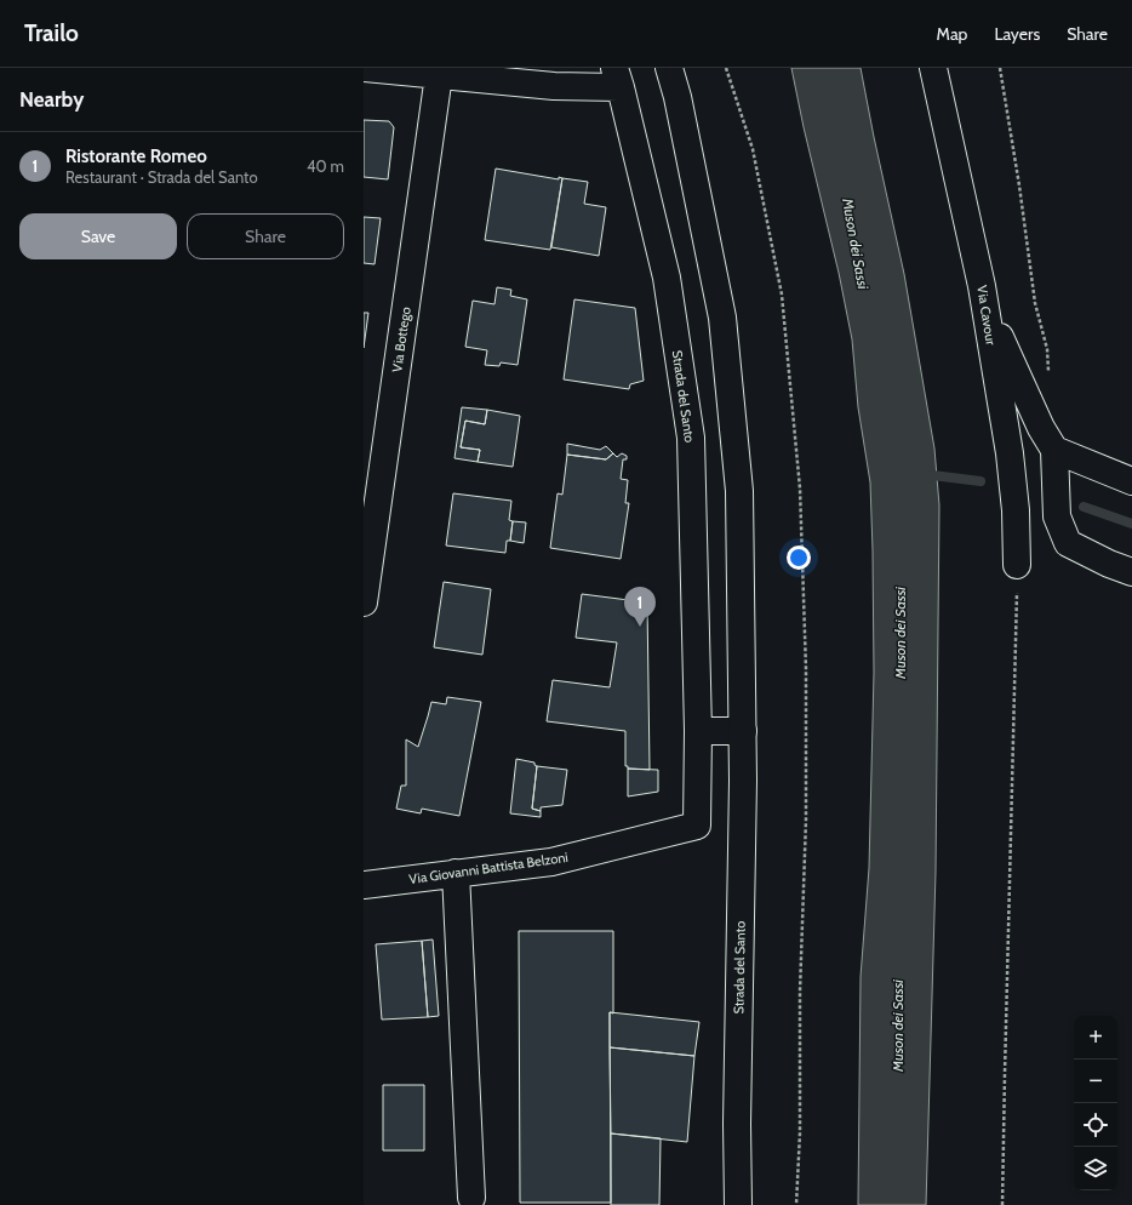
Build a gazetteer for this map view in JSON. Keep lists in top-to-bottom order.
{
  "streets": {
    "street": [
      "Via Cavour",
      "Via Bottego",
      "Strada del Santo",
      "Via Giovanni Battista Belzoni"
    ]
  },
  "crossings": [
    ["Strada del Santo", "Via Giovanni Battista Belzoni"]
  ],
  "water": ["Muson dei Sassi"],
  "page": {
    "header": "Trailo",
    "nav": ["Map", "Layers", "Share"],
    "heading": "Nearby",
    "list": [
      {
        "mark": "1",
        "name": "Ristorante Romeo",
        "note": "Restaurant · Strada del Santo",
        "value": "40 m"
      }
    ],
    "buttons": ["Save", "Share"],
    "pins": "1",
    "map_buttons": ["+", "−"]
  }
}
